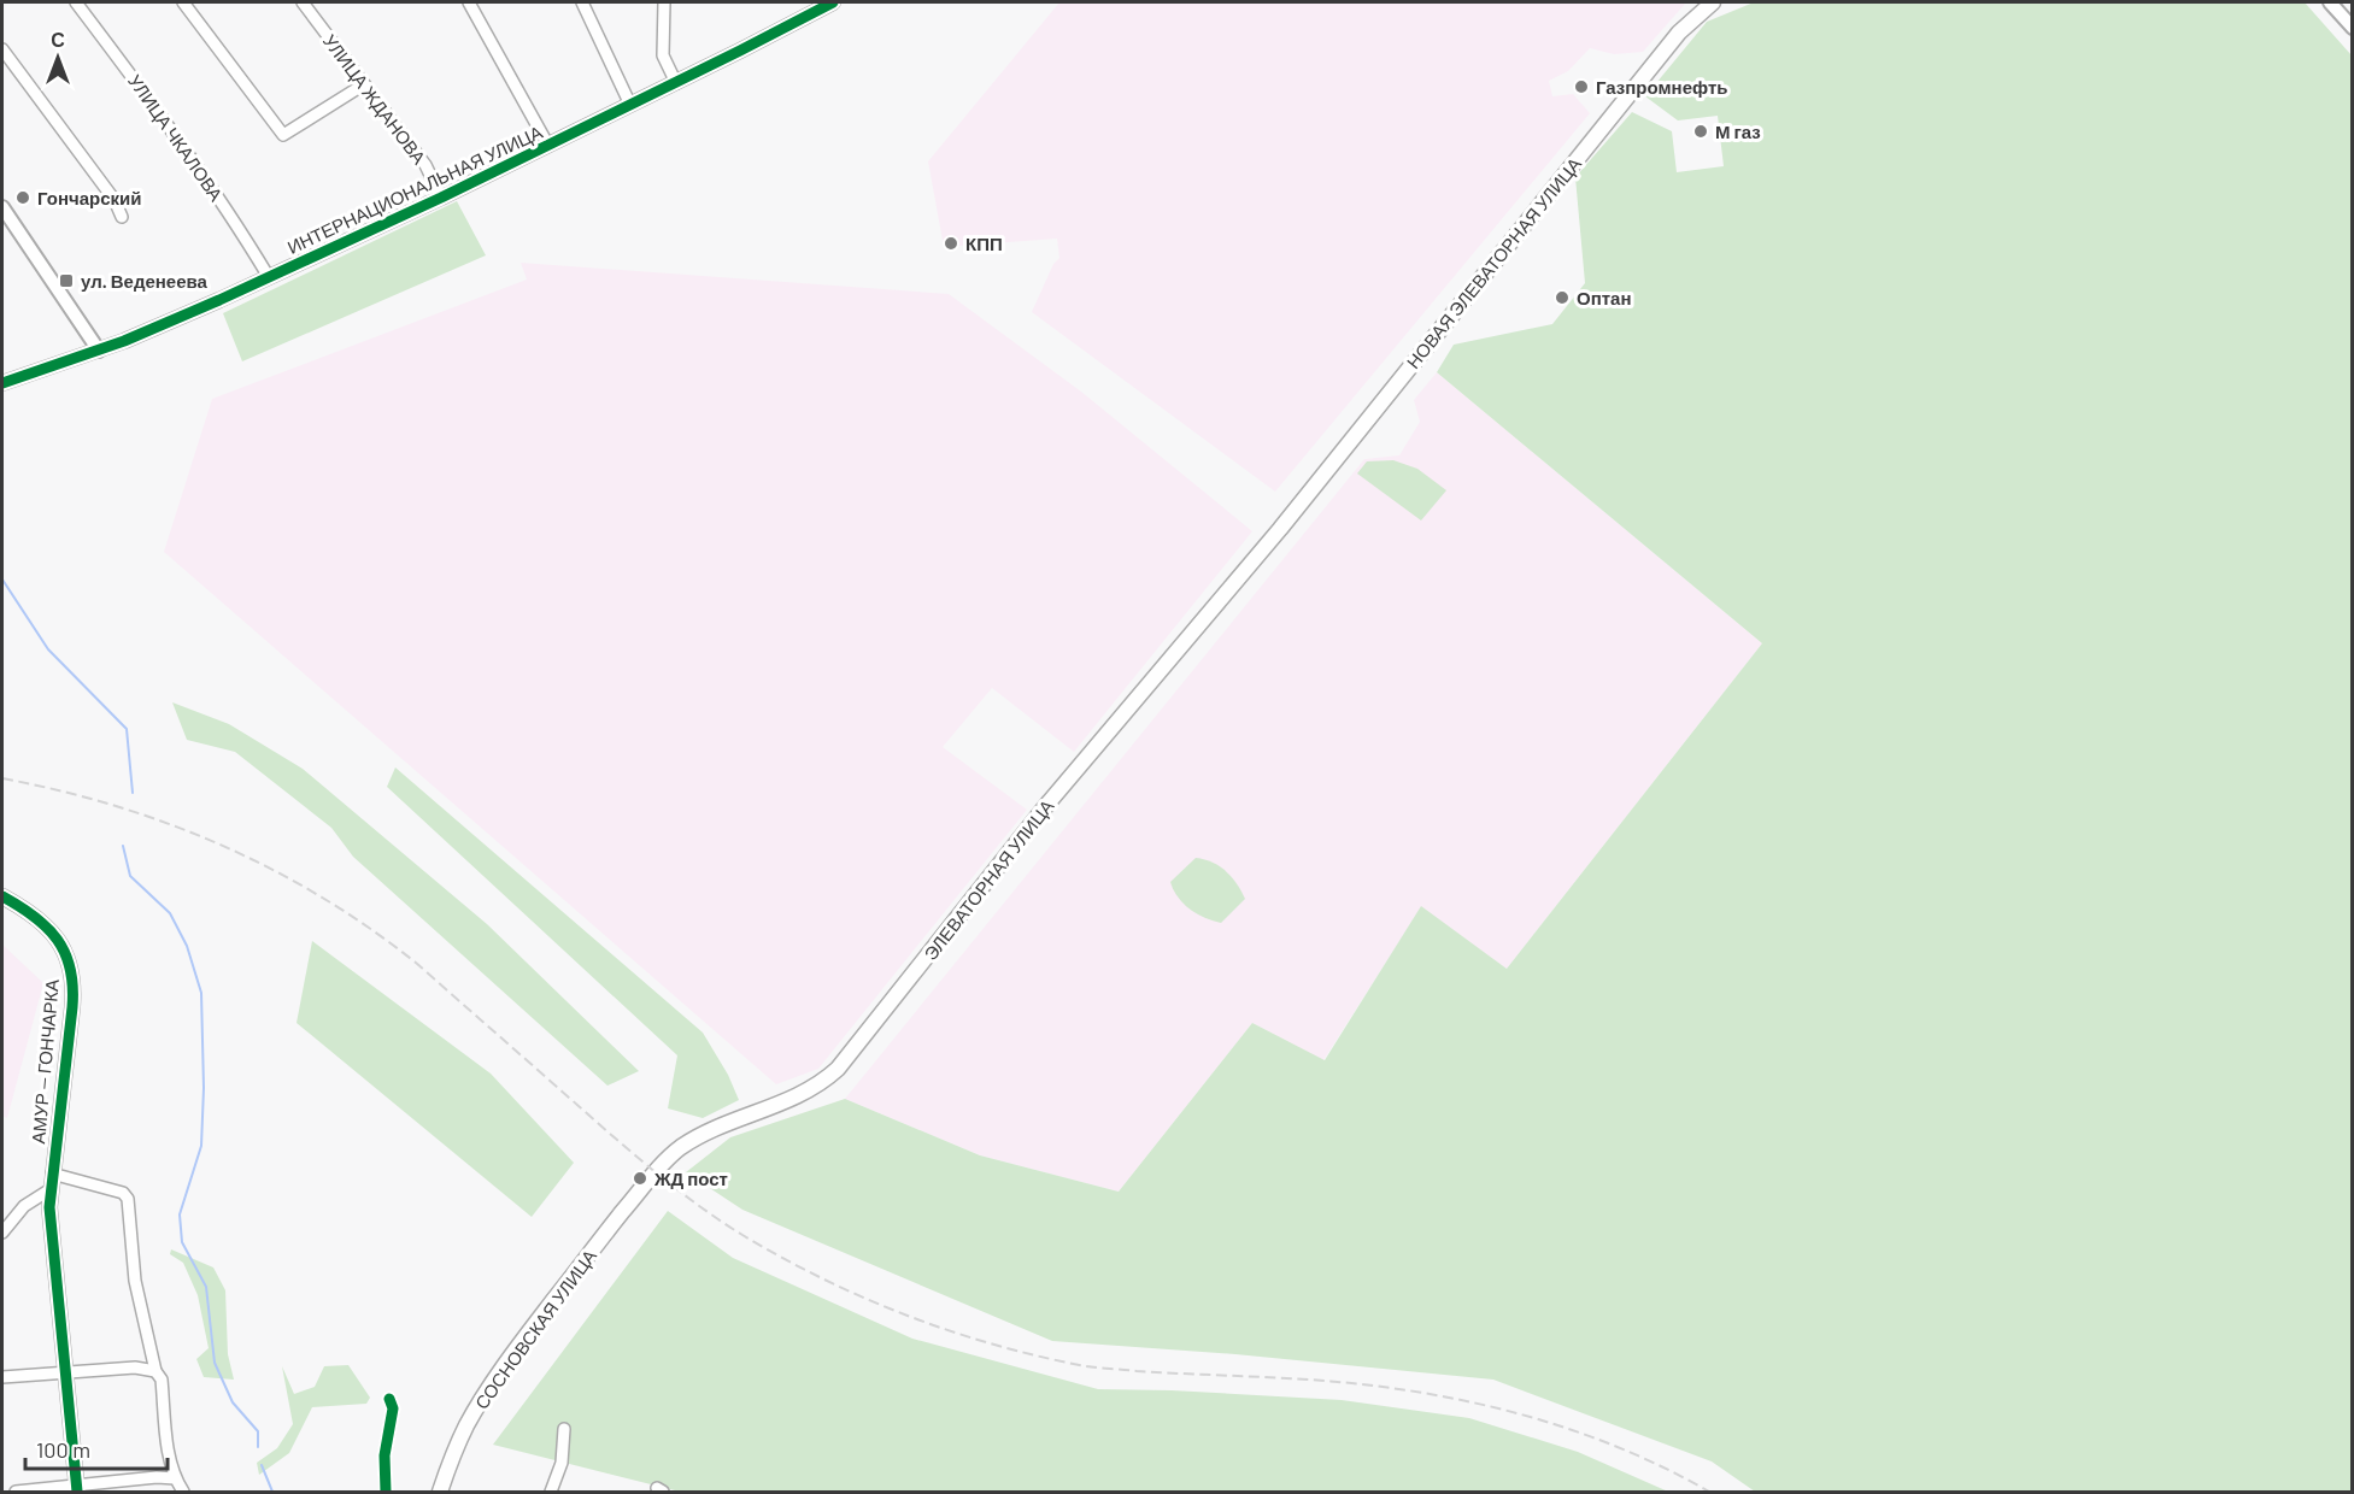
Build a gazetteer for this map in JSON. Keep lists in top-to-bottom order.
{
  "streets": {
    "main road": ["НОВАЯ ЭЛЕВАТОРНАЯ УЛИЦА", "ЭЛЕВАТОРНАЯ УЛИЦА", "СОСНОВСКАЯ УЛИЦА"],
    "street": [
      "УЛИЦА ЖДАНОВА",
      "УЛИЦА ЧКАЛОВА",
      "ИНТЕРНАЦИОНАЛЬНАЯ УЛИЦА",
      "АМУР — ГОНЧАРКА"
    ]
  },
  "crossings": [
    ["УЛИЦА ЖДАНОВА", "ИНТЕРНАЦИОНАЛЬНАЯ УЛИЦА"],
    ["УЛИЦА ЧКАЛОВА", "ИНТЕРНАЦИОНАЛЬНАЯ УЛИЦА"],
    ["НОВАЯ ЭЛЕВАТОРНАЯ УЛИЦА", "ЭЛЕВАТОРНАЯ УЛИЦА"],
    ["ЭЛЕВАТОРНАЯ УЛИЦА", "СОСНОВСКАЯ УЛИЦА"]
  ],
  "places": {
    "other": [
      "Газпромнефть",
      "М газ",
      "Гончарский",
      "КПП",
      "Оптан",
      "ЖД пост"
    ],
    "transit": ["ул. Веденеева"]
  },
  "scale_bar": "100 m",
  "north": "top"
}
